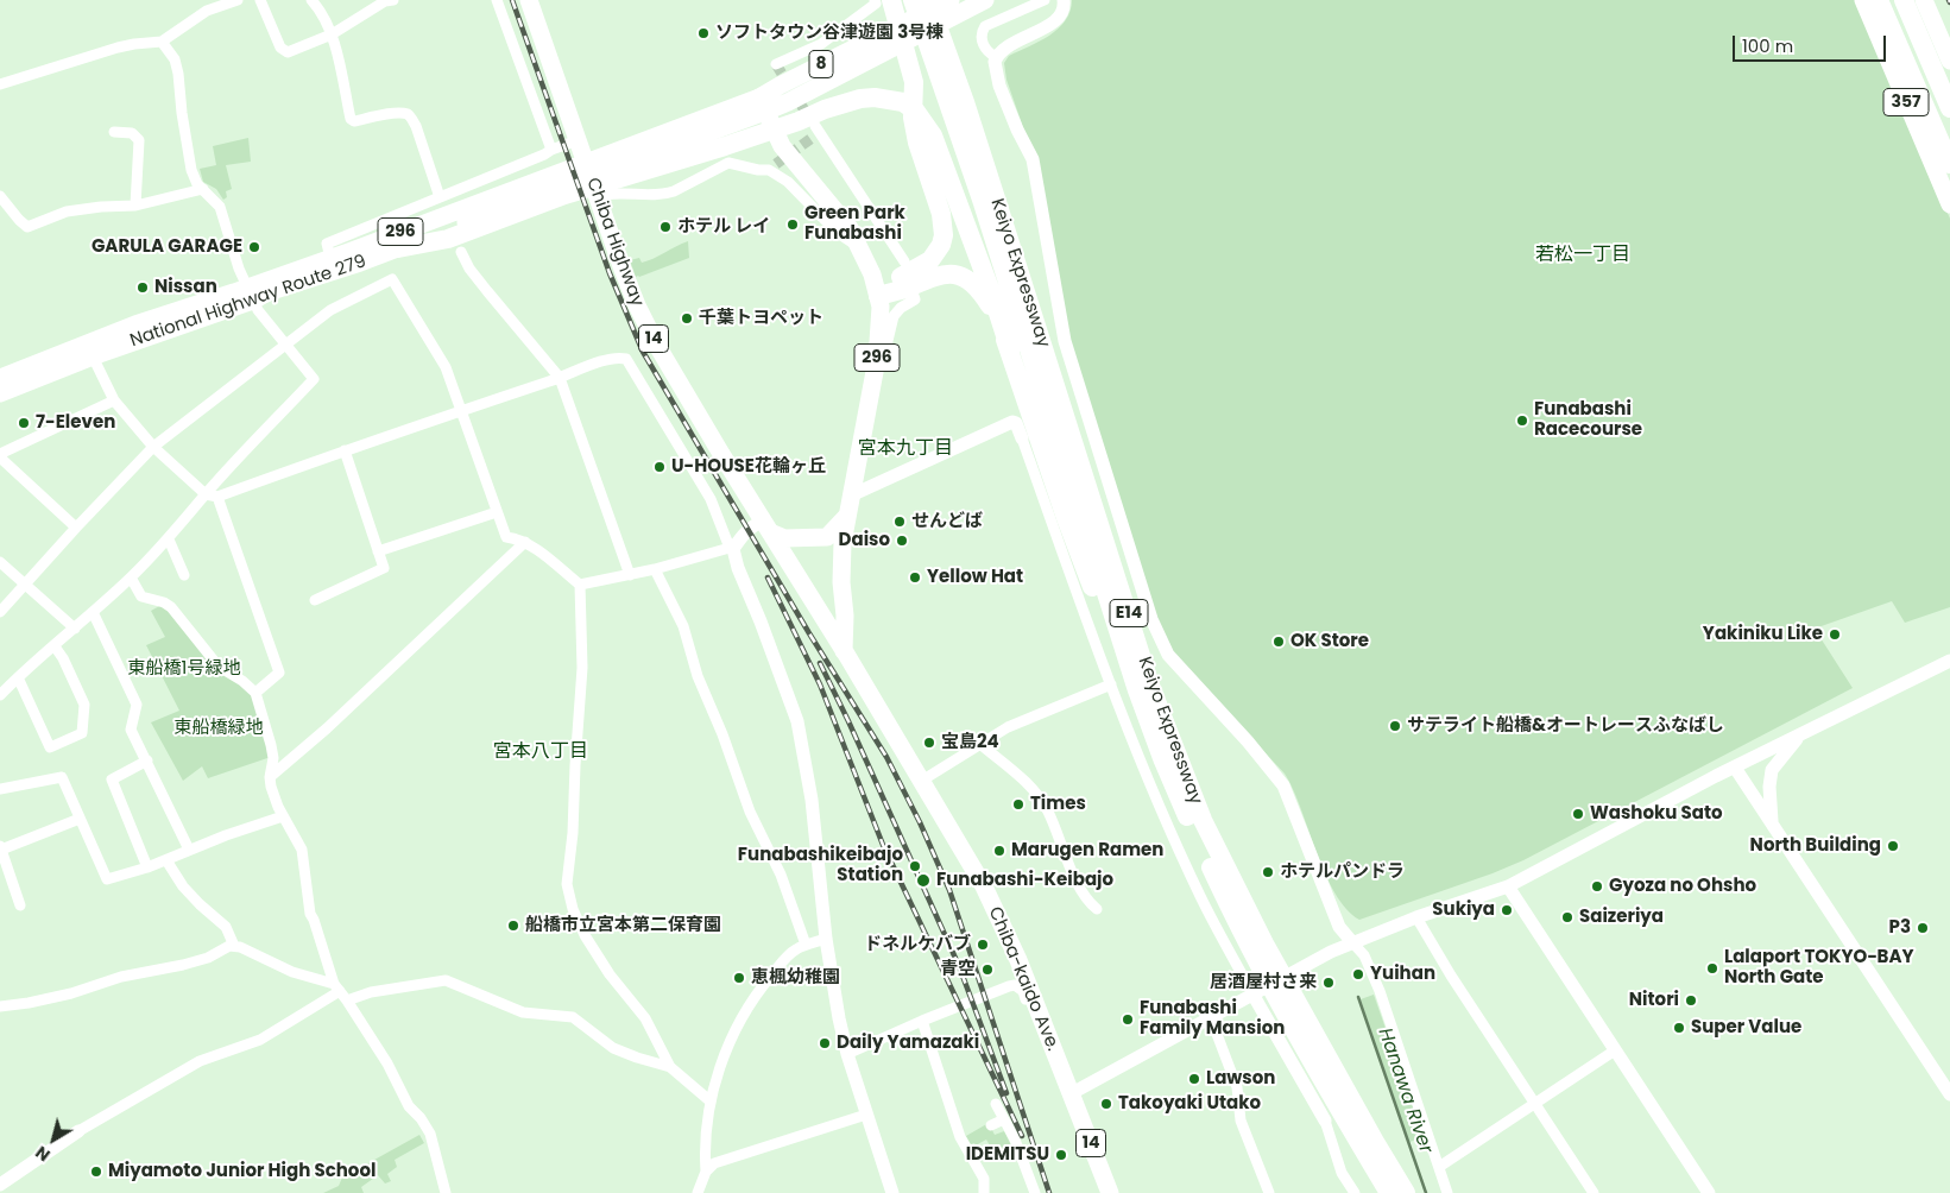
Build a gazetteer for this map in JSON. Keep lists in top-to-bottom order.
{
  "streets": {
    "highway": ["Keiyo Expressway", "E14"],
    "main road": [
      "8",
      "357",
      "296",
      "Chiba Highway",
      "National Highway Route 279",
      "14",
      "Chiba-kaido Ave."
    ]
  },
  "crossings": [
    ["8", "296"],
    ["8", "National Highway Route 279"],
    ["296", "Chiba Highway"],
    ["296", "National Highway Route 279"],
    ["Chiba Highway", "Chiba-kaido Ave."]
  ],
  "districts": ["若松一丁目", "宮本九丁目", "宮本八丁目"],
  "water": ["Hanawa River"],
  "parks": ["東船橋1号緑地", "東船橋緑地"],
  "places": [
    "ソフトタウン谷津遊園 3号棟",
    "Green Park Funabashi",
    "ホテル レイ",
    "GARULA GARAGE",
    "Nissan",
    "千葉トヨペット",
    "Funabashi Racecourse",
    "7-Eleven",
    "U-HOUSE花輪ヶ丘",
    "せんどば",
    "Daiso",
    "Yellow Hat",
    "Yakiniku Like",
    "OK Store",
    "サテライト船橋&オートレースふなばし",
    "宝島24",
    "Times",
    "Washoku Sato",
    "North Building",
    "Marugen Ramen",
    "Funabashikeibajo Station",
    "ホテルパンドラ",
    "Funabashi-Keibajo",
    "Gyoza no Ohsho",
    "Sukiya",
    "Saizeriya",
    "船橋市立宮本第二保育園",
    "P3",
    "ドネルケバブ",
    "Lalaport TOKYO−BAY North Gate",
    "青空",
    "Yuihan",
    "恵楓幼稚園",
    "居酒屋村さ来",
    "Nitori",
    "Funabashi Family Mansion",
    "Super Value",
    "Daily Yamazaki",
    "Lawson",
    "Takoyaki Utako",
    "IDEMITSU",
    "Miyamoto Junior High School"
  ],
  "scale_bar": "100 m",
  "north": "bottom left"
}
